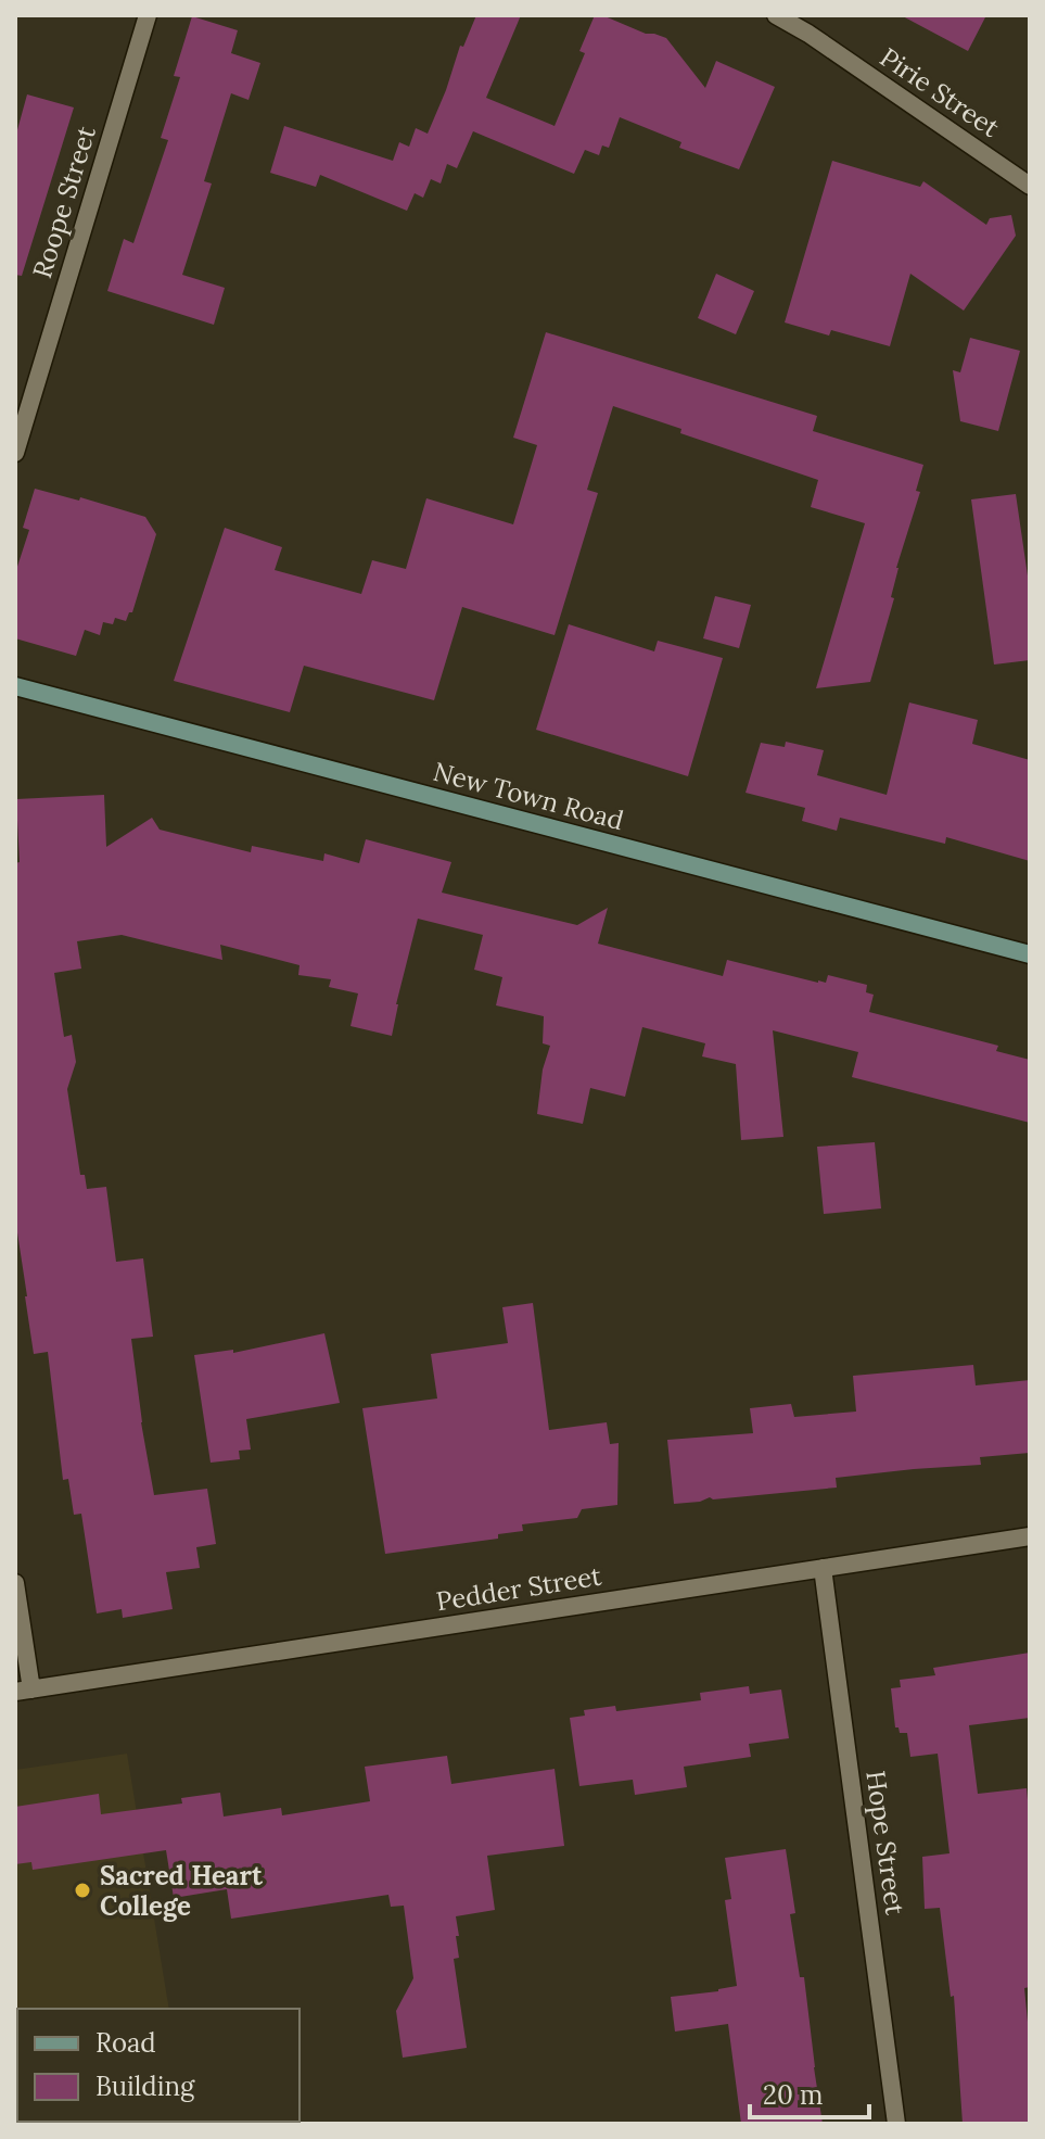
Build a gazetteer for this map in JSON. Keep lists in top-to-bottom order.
{
  "streets": {
    "main road": ["New Town Road"],
    "street": [
      "Pirie Street",
      "Roope Street",
      "Pedder Street",
      "Hope Street"
    ]
  },
  "crossings": [
    ["Pedder Street", "Hope Street"]
  ],
  "places": ["Sacred Heart College"],
  "legend": ["Road", "Building"],
  "scale_bar": "20 m"
}
